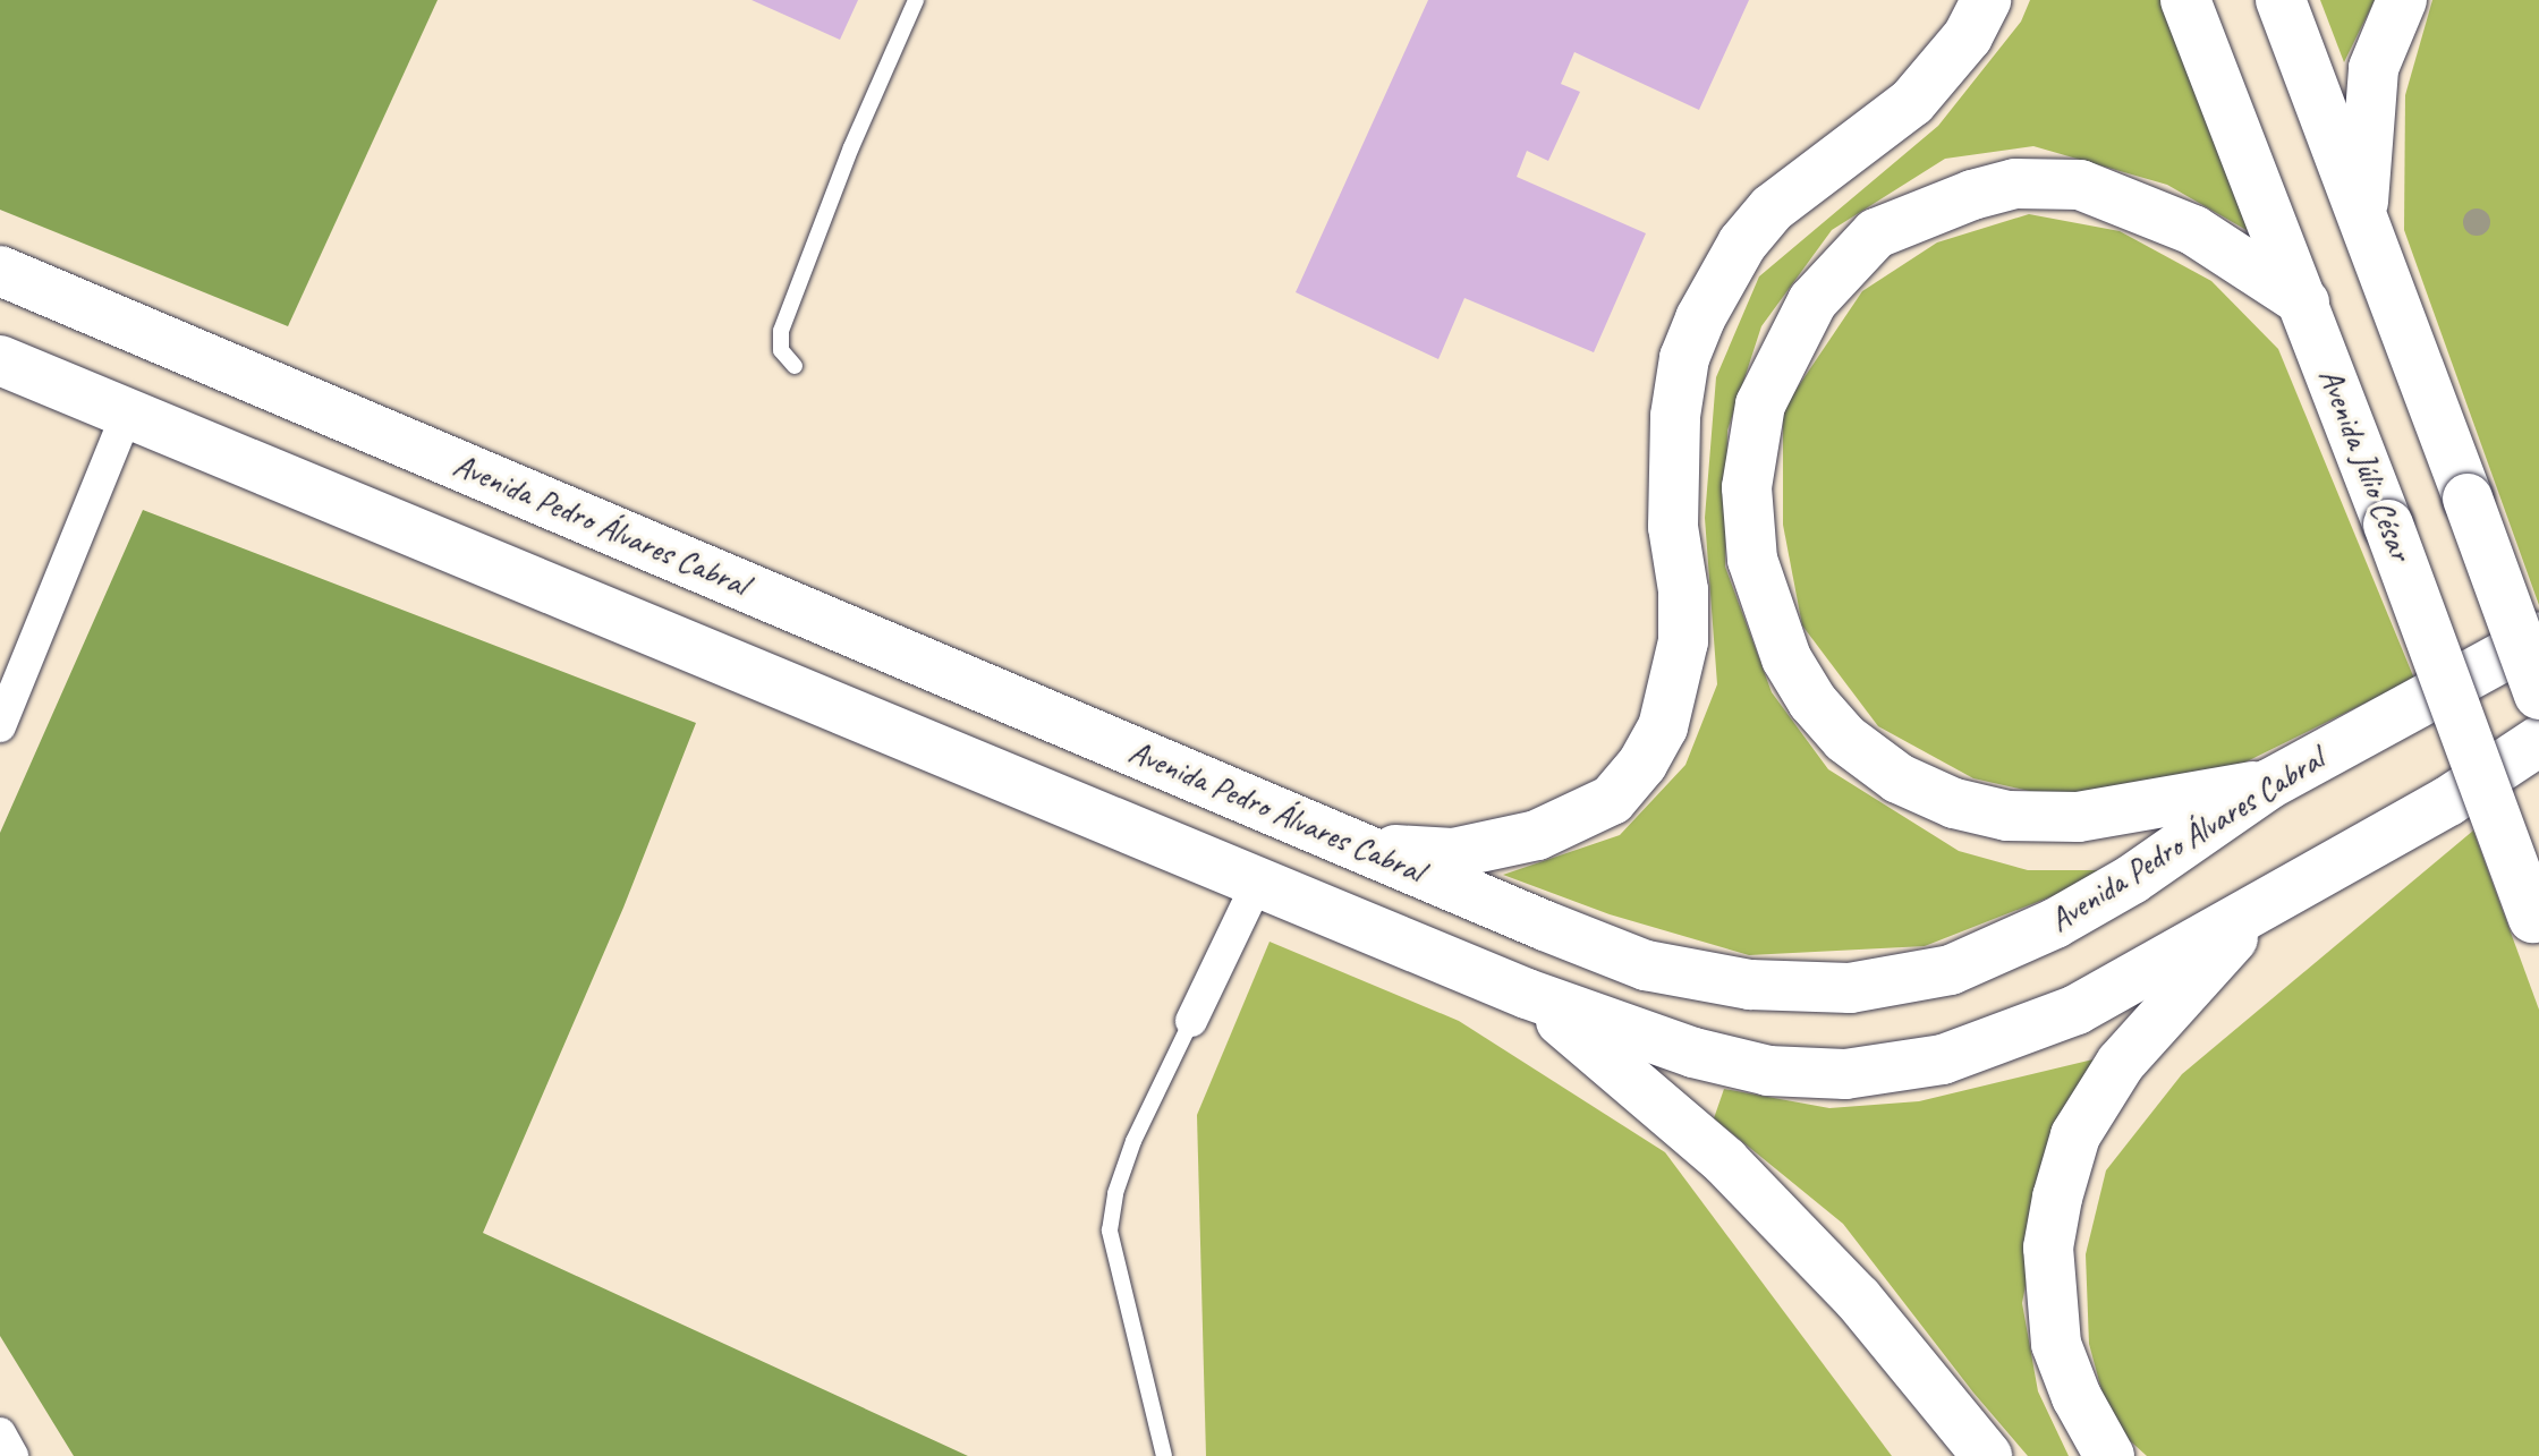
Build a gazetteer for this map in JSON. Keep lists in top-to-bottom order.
{
  "streets": {
    "main road": ["Avenida Júlio César", "Avenida Pedro Álvares Cabral"]
  }
}
